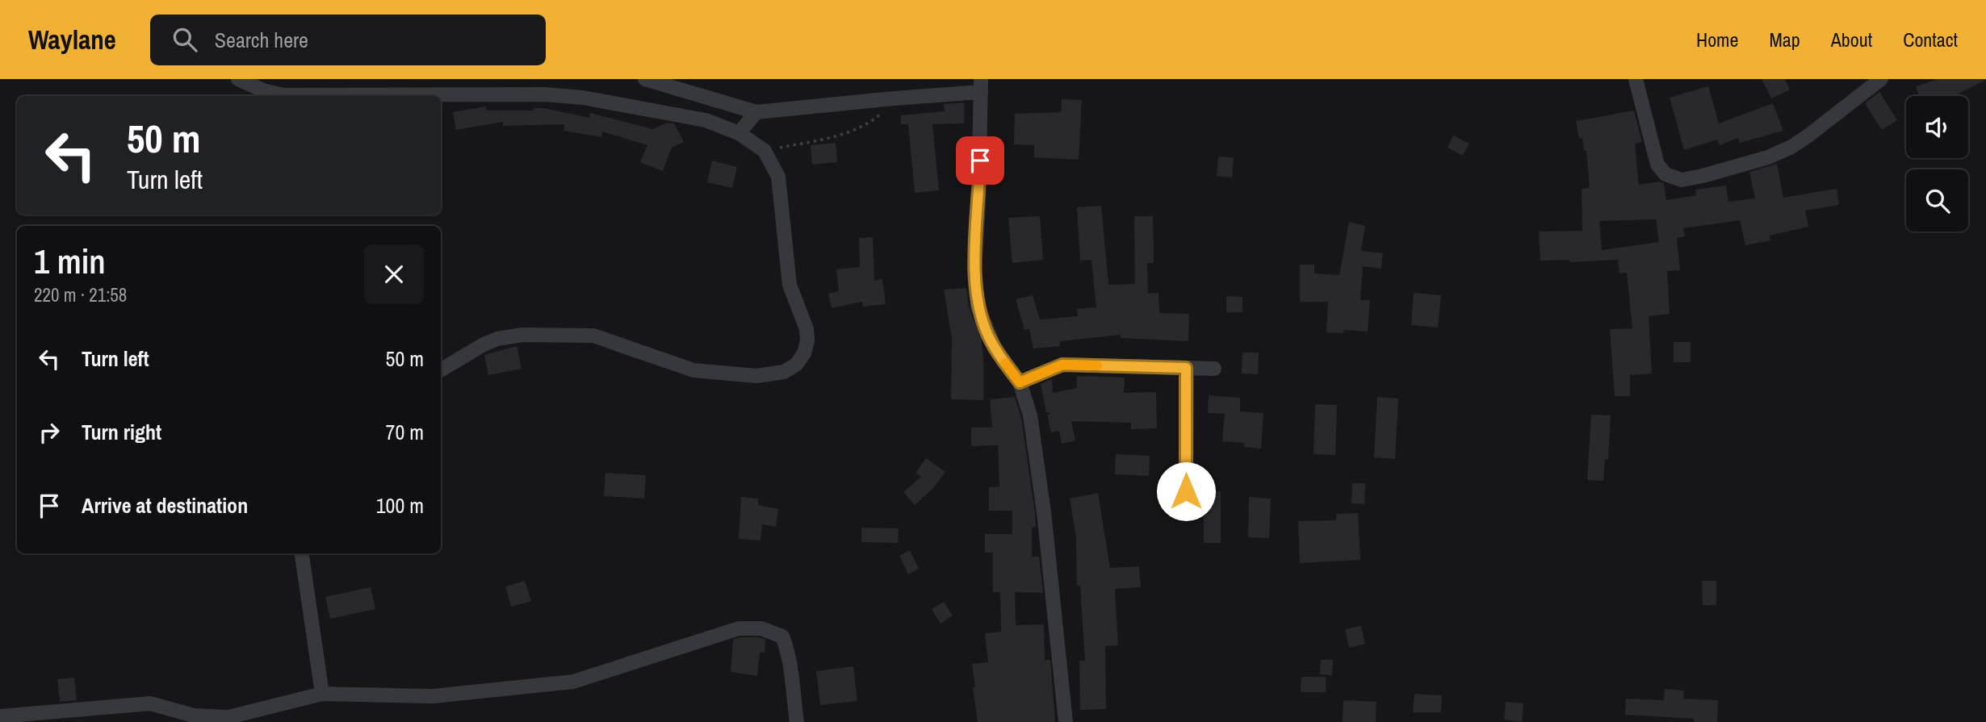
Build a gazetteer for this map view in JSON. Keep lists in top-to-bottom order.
{
  "page": {
    "header": "Waylane",
    "search": "Search here",
    "nav": [
      "Home",
      "Map",
      "About",
      "Contact"
    ],
    "turn": ["50 m", "Turn left"],
    "heading": ["1 min", "220 m · 21:58"],
    "list": [
      {
        "name": "Turn left",
        "value": "50 m"
      },
      {
        "name": "Turn right",
        "value": "70 m"
      },
      {
        "name": "Arrive at destination",
        "value": "100 m"
      }
    ]
  }
}
